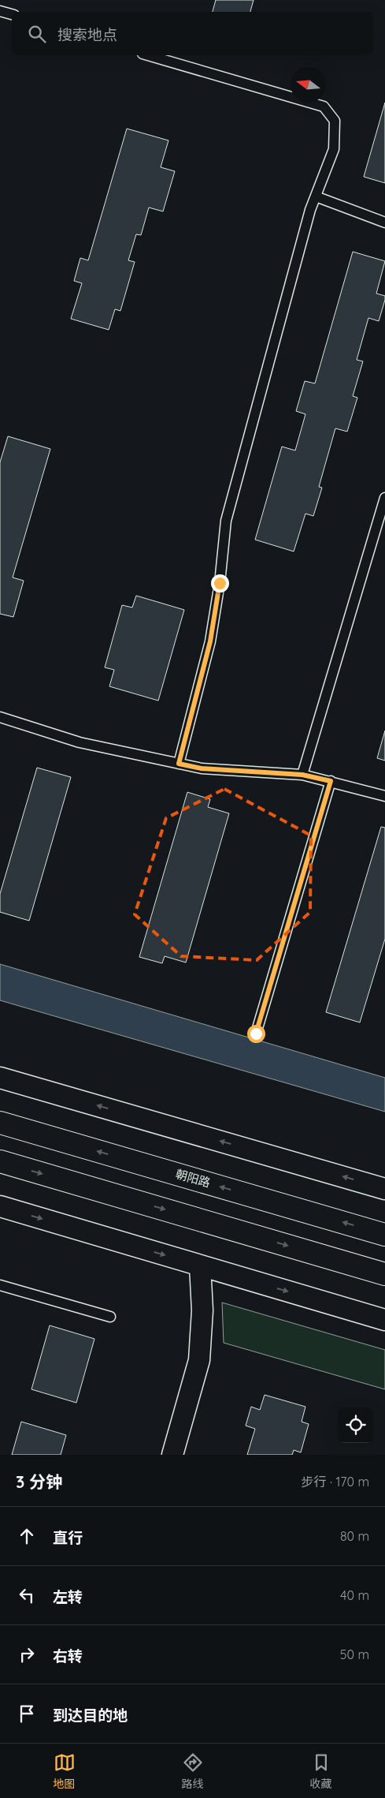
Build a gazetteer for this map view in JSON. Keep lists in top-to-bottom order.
{
  "streets": {
    "main road": ["朝阳路"]
  },
  "north": "left",
  "page": {
    "search": "搜索地点",
    "heading": ["3 分钟", "步行 · 170 m"],
    "list": [
      ["直行", "80 m"],
      ["左转", "40 m"],
      ["右转", "50 m"],
      "到达目的地"
    ],
    "nav": ["地图", "路线", "收藏"]
  }
}
